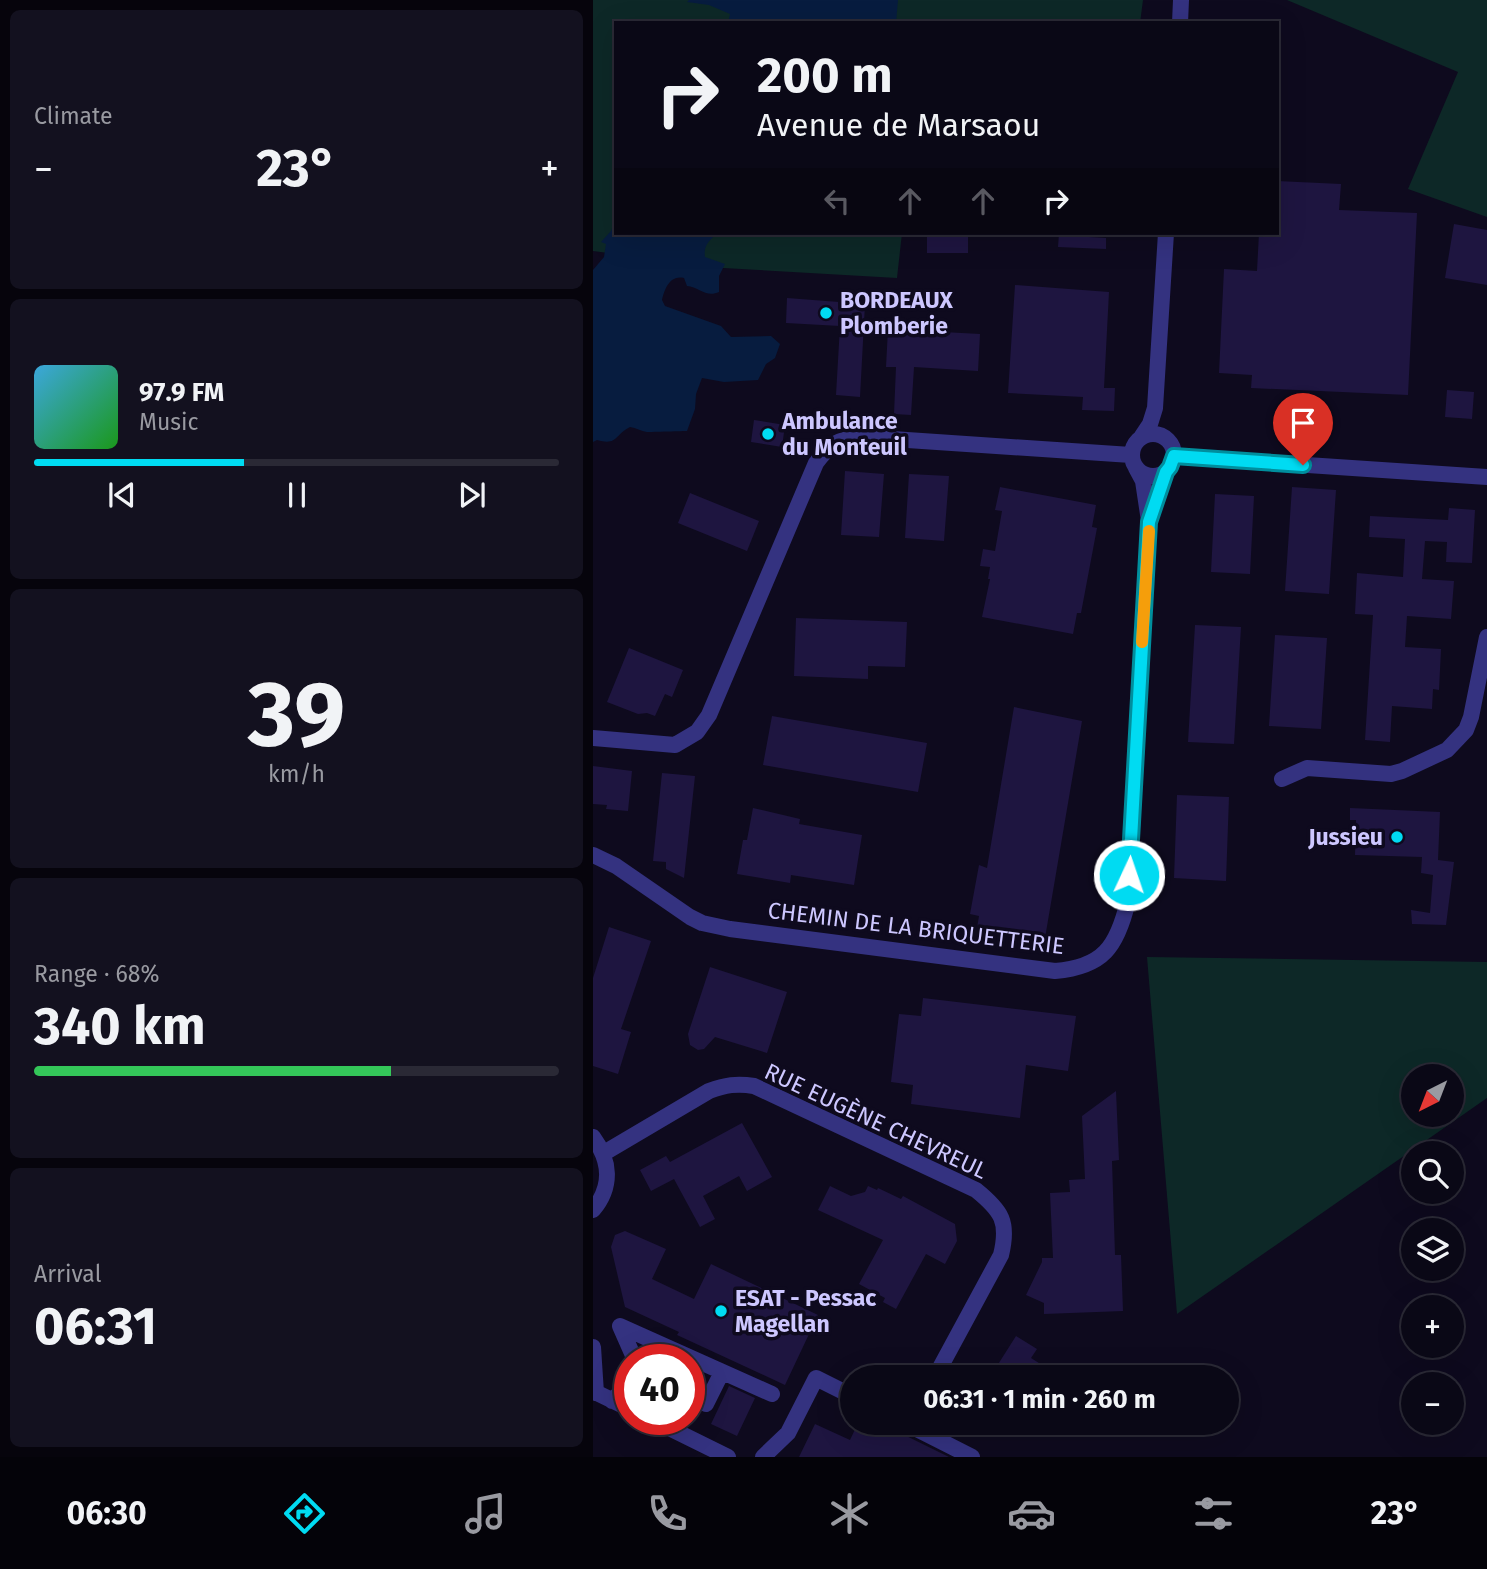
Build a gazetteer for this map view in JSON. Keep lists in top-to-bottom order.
{
  "streets": {
    "street": ["CHEMIN DE LA BRIQUETTERIE", "RUE EUGÈNE CHEVREUL"]
  },
  "places": [
    "BORDEAUX Plomberie",
    "Ambulance du Monteuil",
    "Jussieu",
    "ESAT - Pessac Magellan"
  ],
  "north": "bottom left",
  "page": {
    "tile": [
      "Climate",
      ["39", "km/h"],
      ["Range · 68%", "340 km"],
      ["Arrival", "06:31"]
    ],
    "turn": ["200 m", "Avenue de Marsaou"],
    "heat": ["−", "23°", "+"],
    "song": ["97.9 FM", "Music"],
    "map_buttons": ["+", "−"],
    "limit": "40",
    "trip": "06:31 · 1 min · 260 m",
    "tabs": ["06:30", "23°"]
  }
}
